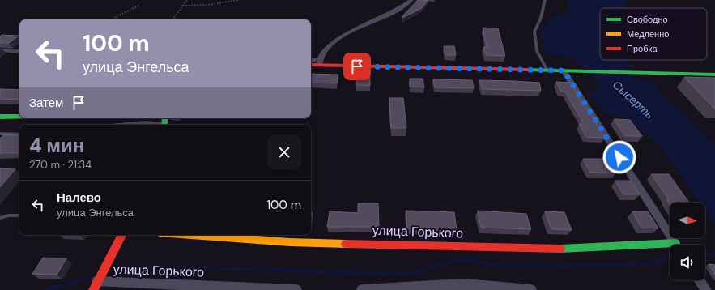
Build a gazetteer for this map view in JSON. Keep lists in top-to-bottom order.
{
  "streets": {
    "street": ["улица Горького"]
  },
  "water": ["Сысерть"],
  "legend": ["Свободно", "Медленно", "Пробка"],
  "north": "right",
  "page": {
    "turn": ["100 m", "улица Энгельса"],
    "then": "Затем",
    "heading": ["4 мин", "270 m · 21:34"],
    "list": [
      {
        "name": "Налево",
        "note": "улица Энгельса",
        "value": "100 m"
      }
    ]
  }
}
